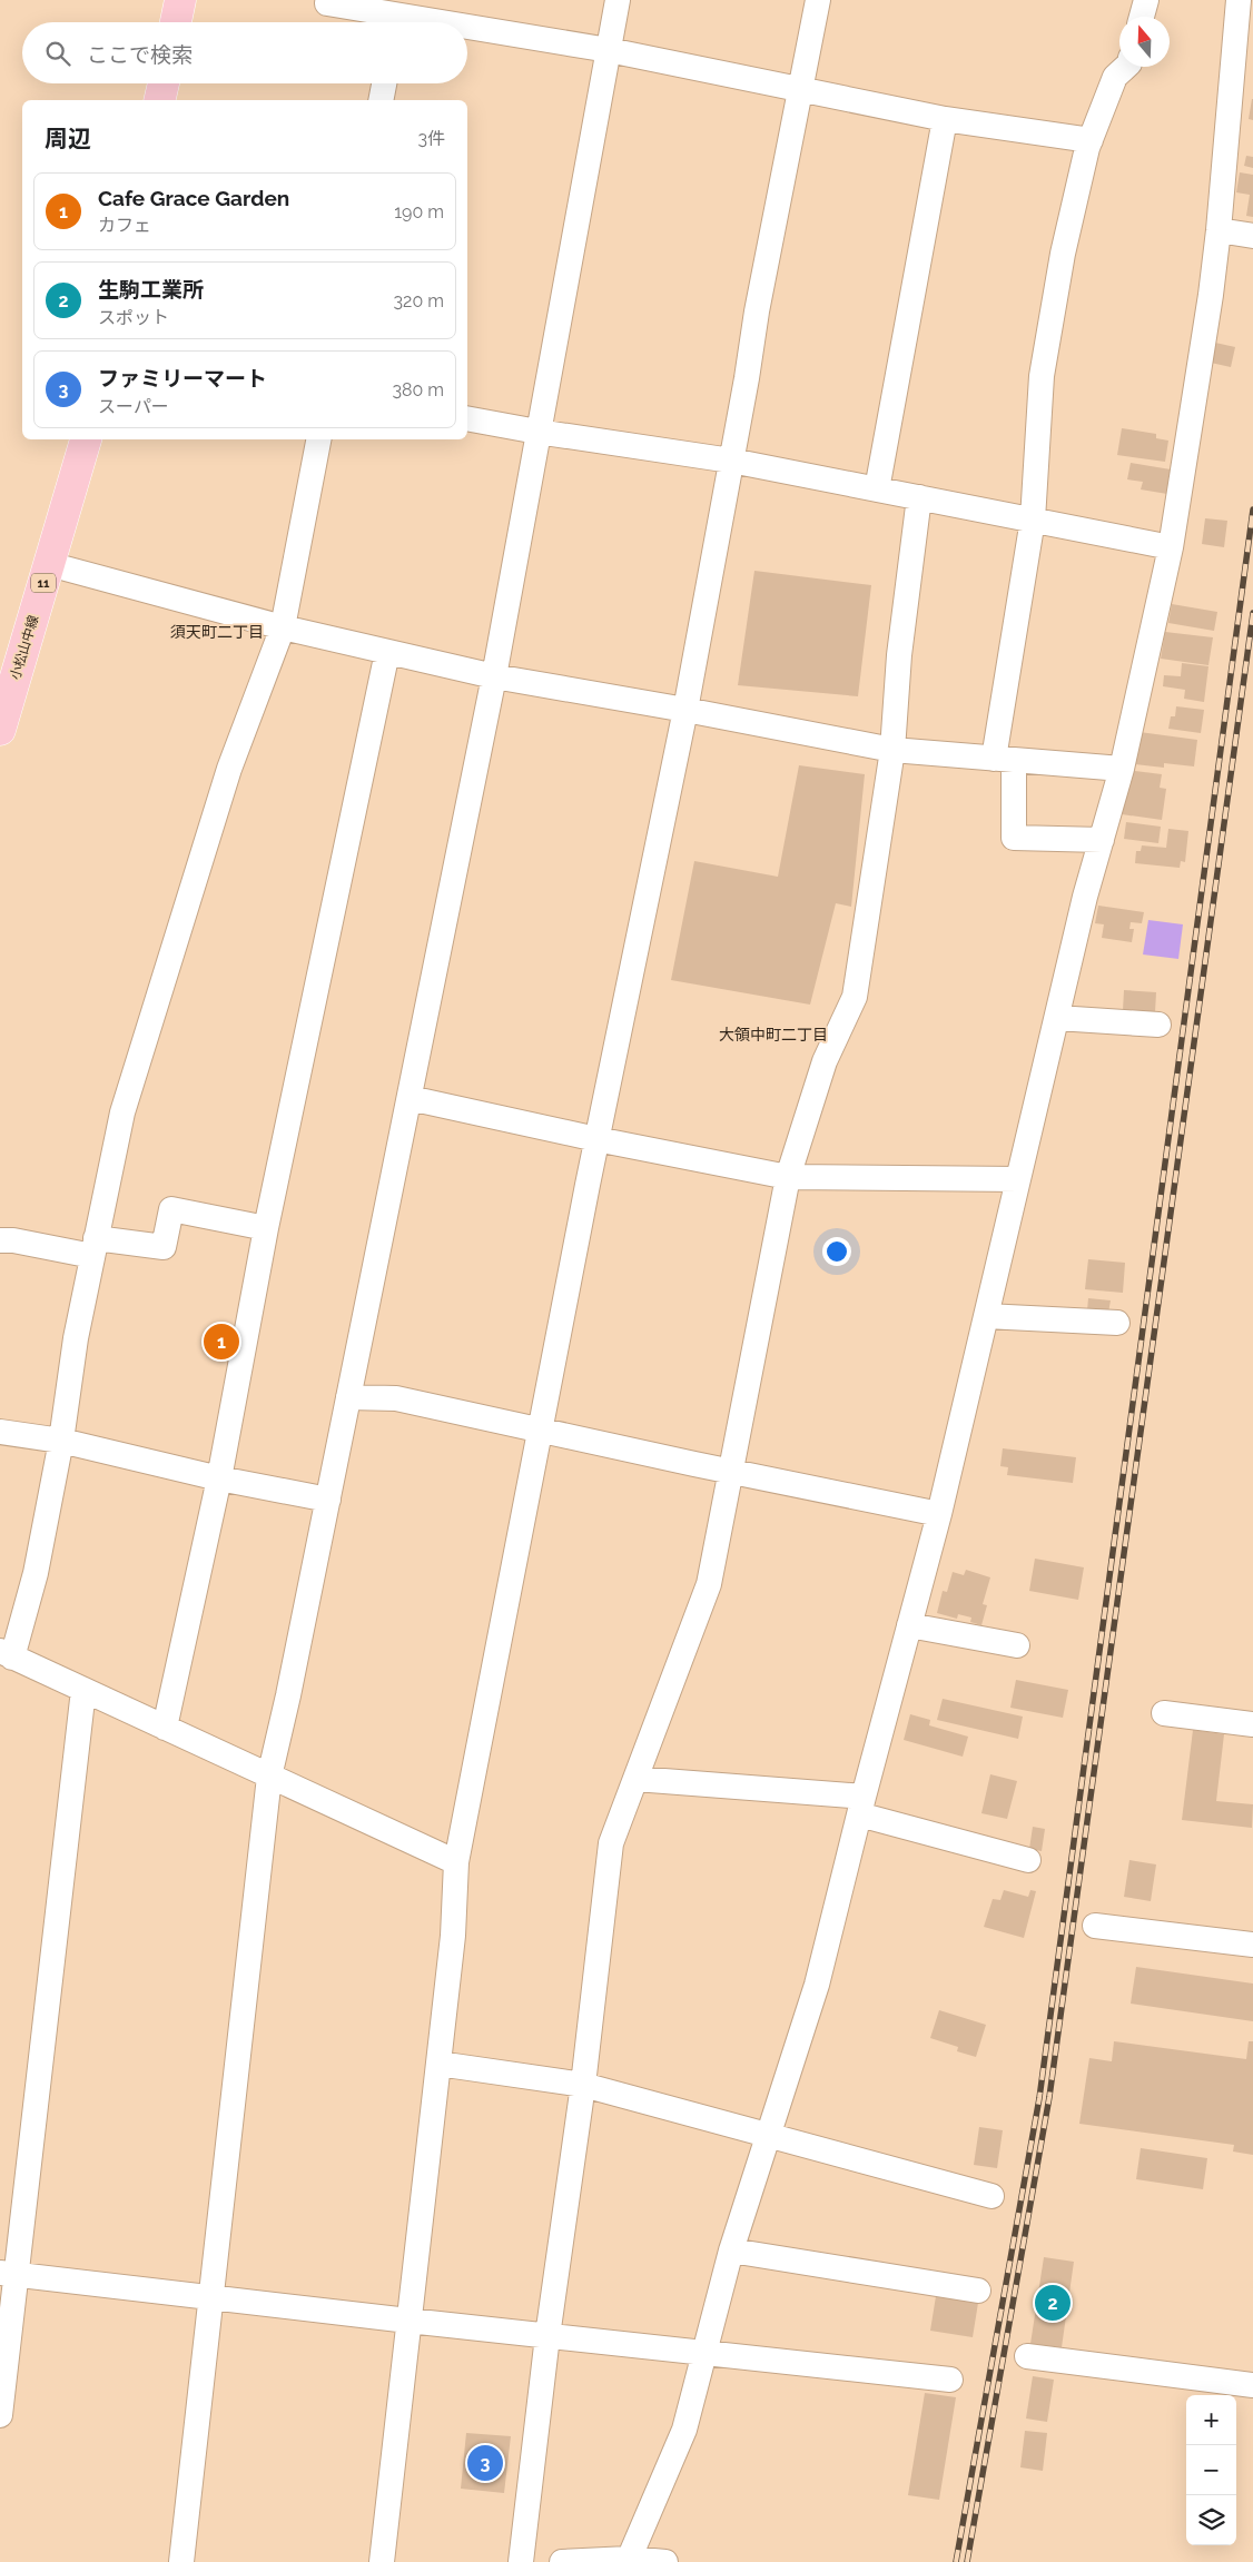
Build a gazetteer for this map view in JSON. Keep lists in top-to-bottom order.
{
  "streets": {
    "main road": ["11", "小松山中線"]
  },
  "districts": ["須天町二丁目", "大領中町二丁目"],
  "north": "top",
  "page": {
    "search": "ここで検索",
    "heading": ["周辺", "3件"],
    "list": [
      {
        "mark": "1",
        "name": "Cafe Grace Garden",
        "note": "カフェ",
        "value": "190 m"
      },
      {
        "mark": "2",
        "name": "生駒工業所",
        "note": "スポット",
        "value": "320 m"
      },
      {
        "mark": "3",
        "name": "ファミリーマート",
        "note": "スーパー",
        "value": "380 m"
      }
    ],
    "pins": ["1", "2", "3"],
    "map_buttons": ["+", "−"]
  }
}
